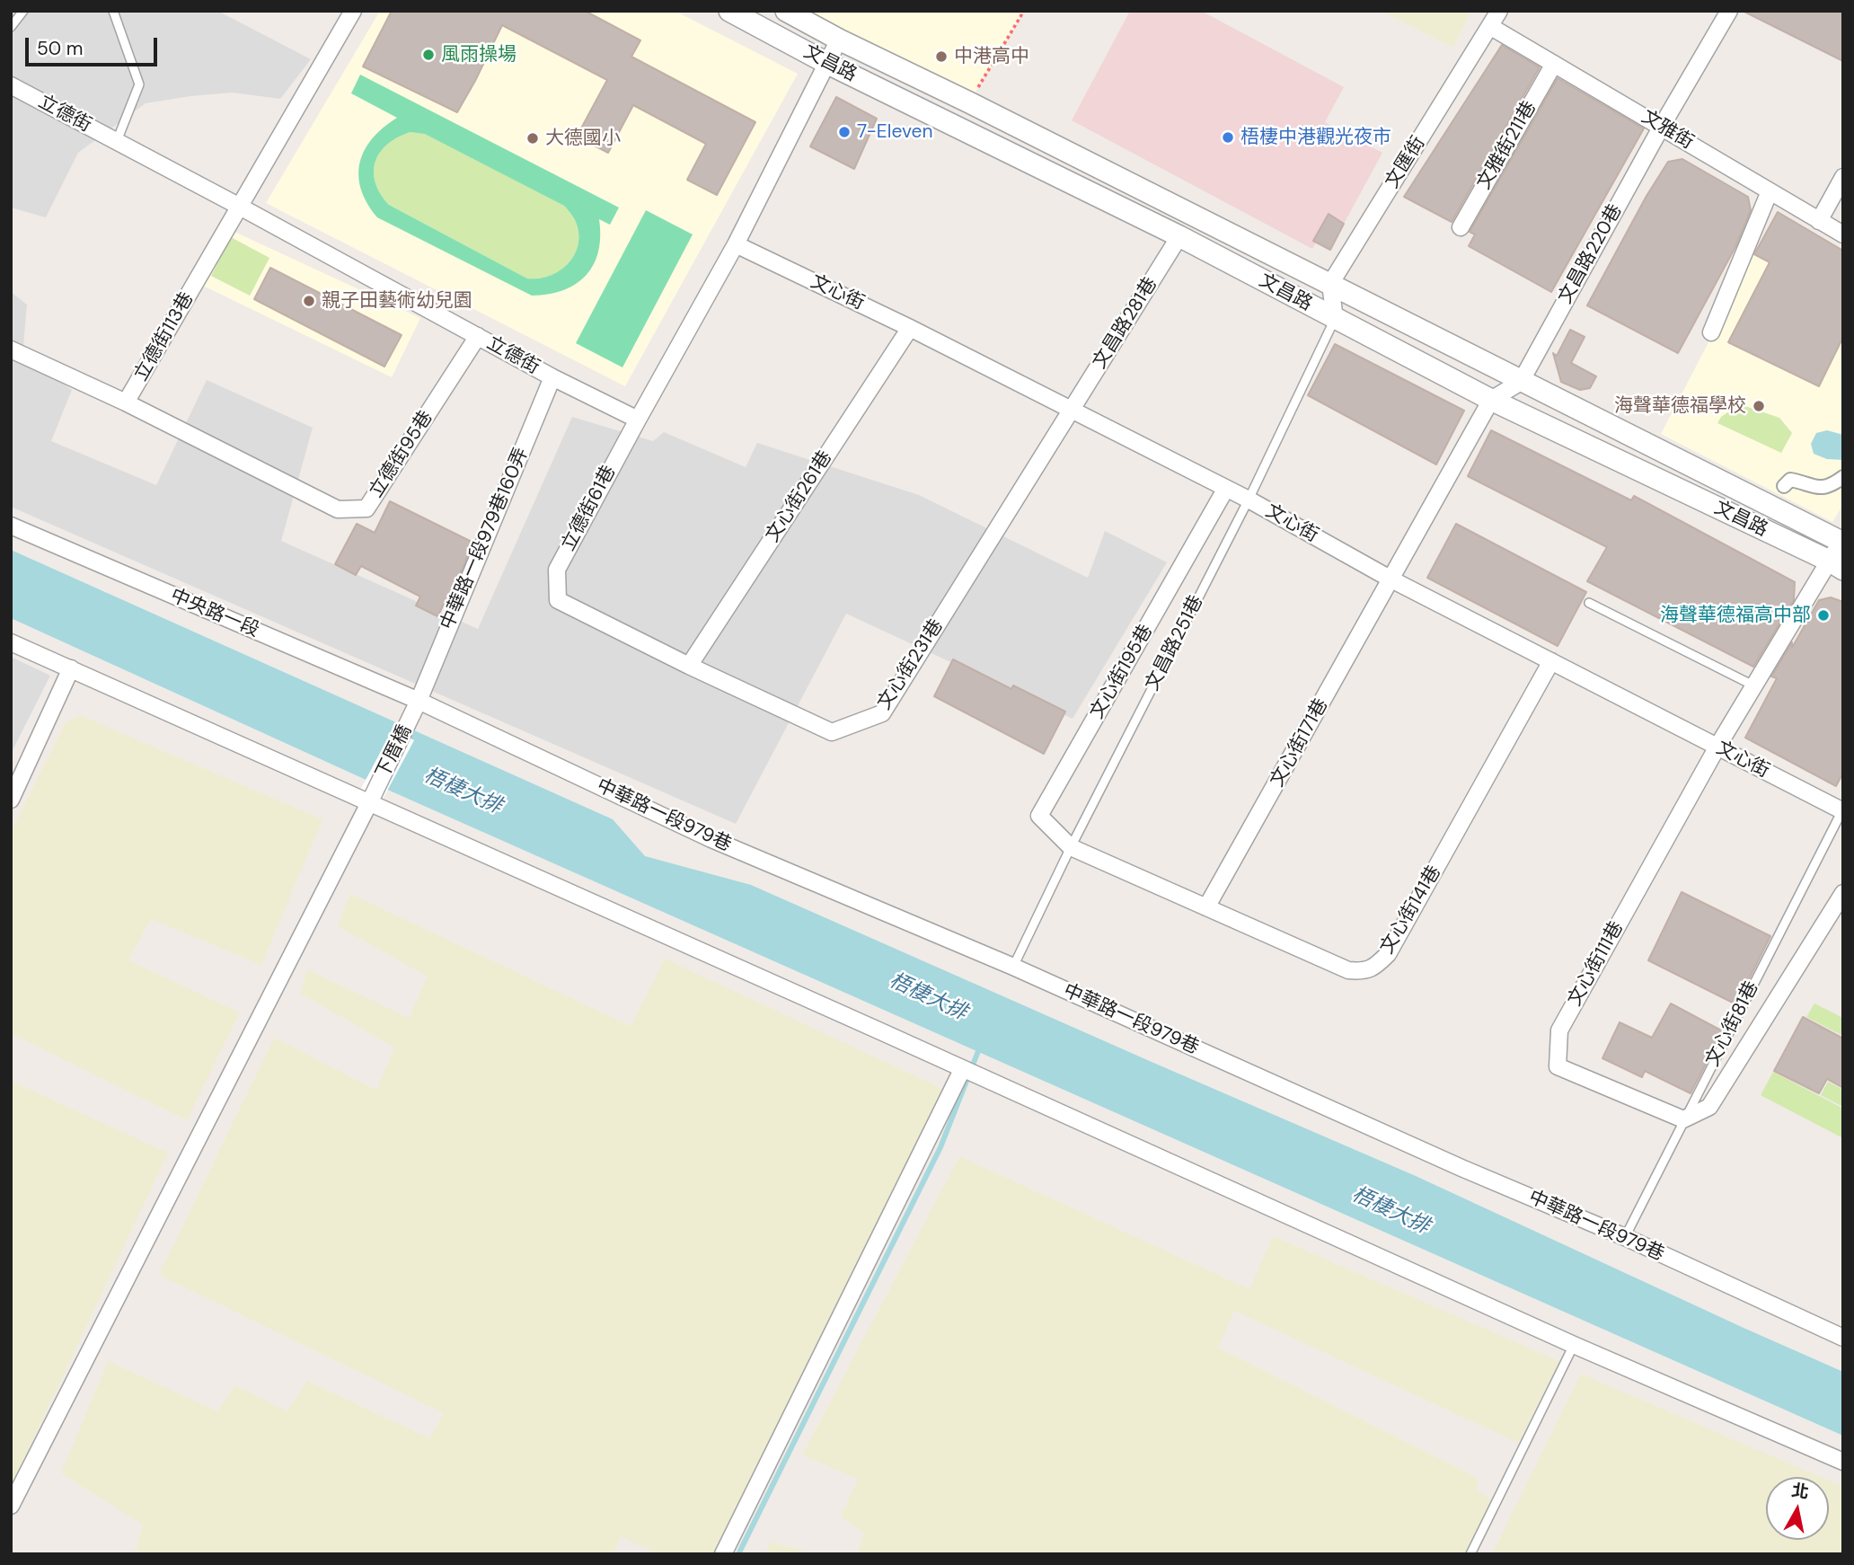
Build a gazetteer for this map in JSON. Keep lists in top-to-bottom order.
{
  "streets": {
    "street": [
      "文昌路",
      "立德街",
      "文雅街",
      "文雅街211巷",
      "文匯街",
      "文昌路220巷",
      "文心街",
      "文昌路281巷",
      "立德街113巷",
      "立德街95巷",
      "文心街261巷",
      "立德街61巷",
      "中華路一段979巷160弄",
      "中央路一段",
      "文心街231巷",
      "文心街195巷",
      "文心街171巷",
      "下厝橋",
      "中華路一段979巷",
      "文心街141巷",
      "文心街111巷"
    ],
    "lane": ["文昌路251巷", "文心街81巷"]
  },
  "crossings": [
    ["文昌路", "文匯街"],
    ["文昌路", "文昌路220巷"],
    ["文昌路", "文昌路281巷"],
    ["文昌路", "文昌路251巷"],
    ["文昌路", "文心街171巷"],
    ["立德街", "立德街113巷"],
    ["立德街", "立德街95巷"],
    ["立德街", "立德街61巷"],
    ["立德街", "中華路一段979巷160弄"],
    ["文雅街", "文雅街211巷"],
    ["文雅街", "文匯街"],
    ["文雅街", "文昌路220巷"],
    ["文心街", "文昌路281巷"],
    ["文心街", "文心街261巷"],
    ["文心街", "文昌路251巷"],
    ["文心街", "文心街231巷"],
    ["文心街", "文心街195巷"],
    ["文心街", "文心街171巷"],
    ["文心街", "文心街141巷"],
    ["文心街", "文心街111巷"],
    ["文心街", "文心街81巷"],
    ["文昌路281巷", "文心街231巷"],
    ["立德街113巷", "立德街95巷"],
    ["文心街261巷", "文心街231巷"],
    ["立德街61巷", "文心街231巷"],
    ["中華路一段979巷160弄", "中央路一段"],
    ["中華路一段979巷160弄", "下厝橋"],
    ["中華路一段979巷160弄", "中華路一段979巷"],
    ["中央路一段", "下厝橋"],
    ["中央路一段", "中華路一段979巷"],
    ["文昌路251巷", "文心街195巷"],
    ["文昌路251巷", "中華路一段979巷"],
    ["文昌路251巷", "文心街141巷"],
    ["文心街195巷", "文心街141巷"],
    ["文心街171巷", "文心街141巷"],
    ["下厝橋", "中華路一段979巷"],
    ["中華路一段979巷", "文心街81巷"],
    ["文心街111巷", "文心街81巷"]
  ],
  "water": ["梧棲大排"],
  "places": [
    "風雨操場",
    "中港高中",
    "7-Eleven",
    "梧棲中港觀光夜市",
    "大德國小",
    "親子田藝術幼兒園",
    "海聲華德福學校",
    "海聲華德福高中部"
  ],
  "scale_bar": "50 m",
  "north": "top"
}
